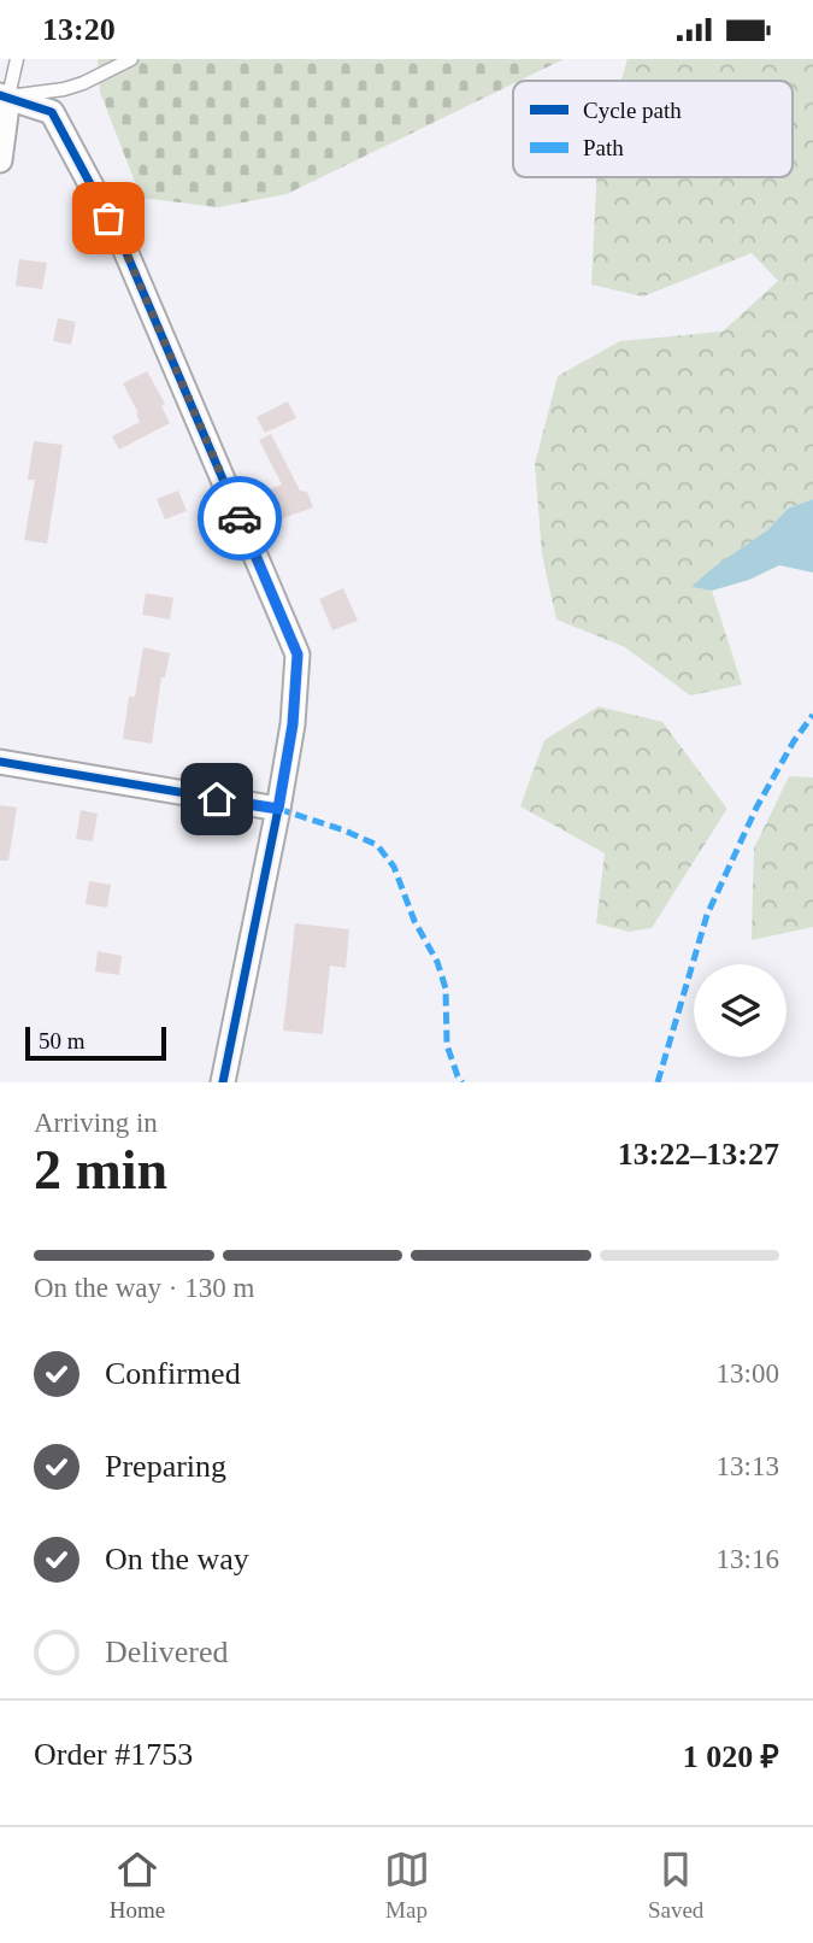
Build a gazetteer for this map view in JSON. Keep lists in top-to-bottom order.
{
  "legend": ["Cycle path", "Path"],
  "scale_bar": "50 m",
  "page": {
    "status": "13:20",
    "scale": "50 m",
    "heading": ["2 min", "Arriving in", "13:22–13:27"],
    "panel": ["Order #1753", "1 020 ₽"],
    "bar": "On the way · 130 m",
    "list": [
      ["Confirmed", "13:00"],
      ["Preparing", "13:13"],
      ["On the way", "13:16"],
      "Delivered"
    ],
    "tabs": ["Home", "Map", "Saved"]
  }
}
